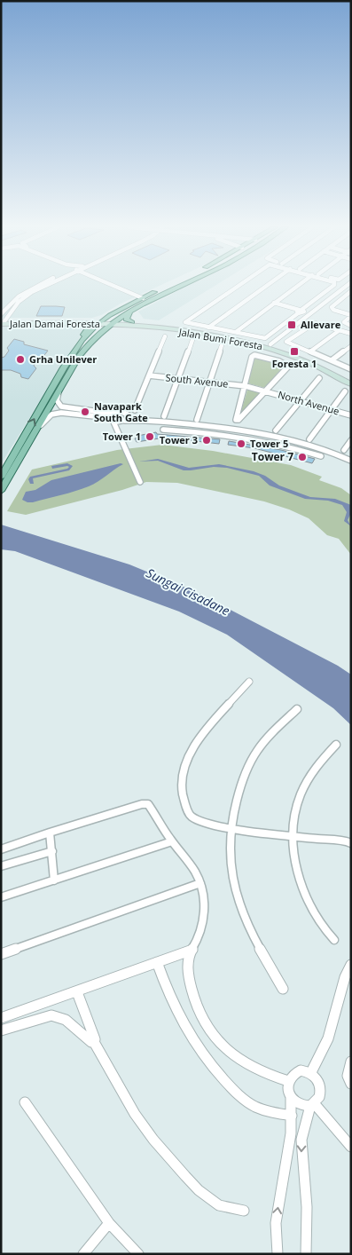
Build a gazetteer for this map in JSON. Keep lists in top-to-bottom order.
{
  "streets": {
    "main road": ["Jalan Damai Foresta", "Jalan Bumi Foresta"],
    "street": ["South Avenue", "North Avenue"]
  },
  "crossings": [
    ["Jalan Damai Foresta", "Jalan Bumi Foresta"],
    ["South Avenue", "North Avenue"]
  ],
  "water": ["Sungai Cisadane"],
  "places": {
    "transit": ["Allevare", "Foresta 1"],
    "other": [
      "Grha Unilever",
      "Navapark South Gate",
      "Tower 1",
      "Tower 3",
      "Tower 5",
      "Tower 7"
    ]
  }
}
